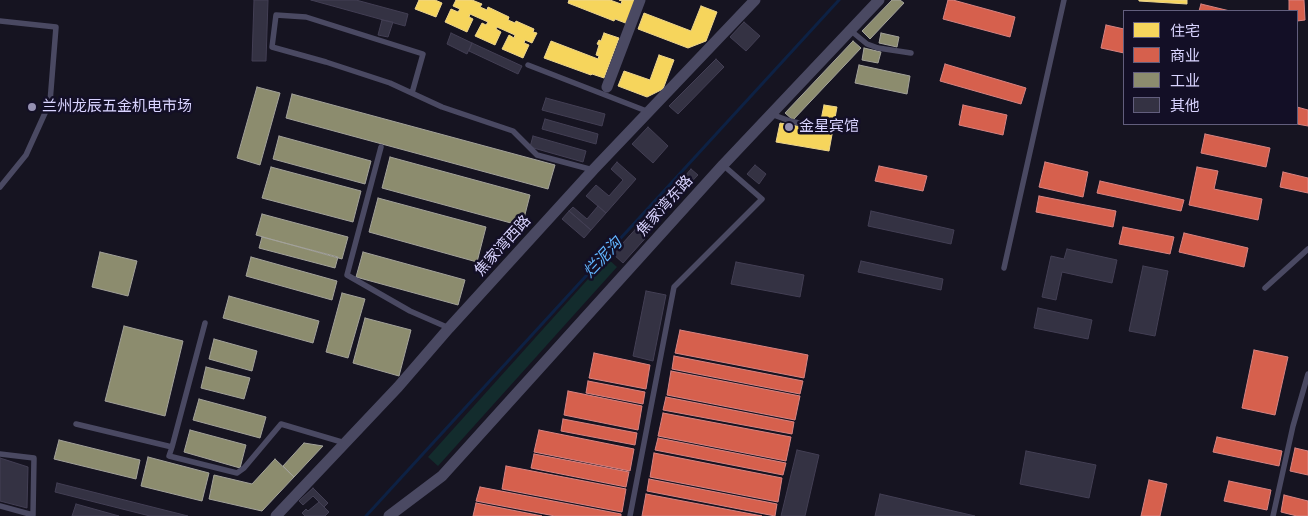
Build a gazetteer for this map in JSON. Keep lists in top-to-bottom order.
{
  "streets": {
    "street": ["焦家湾东路", "焦家湾西路"]
  },
  "water": ["烂泥沟"],
  "places": ["兰州龙辰五金机电市场", "金星宾馆"],
  "legend": [
    "住宅",
    "商业",
    "工业",
    "其他"
  ]
}
